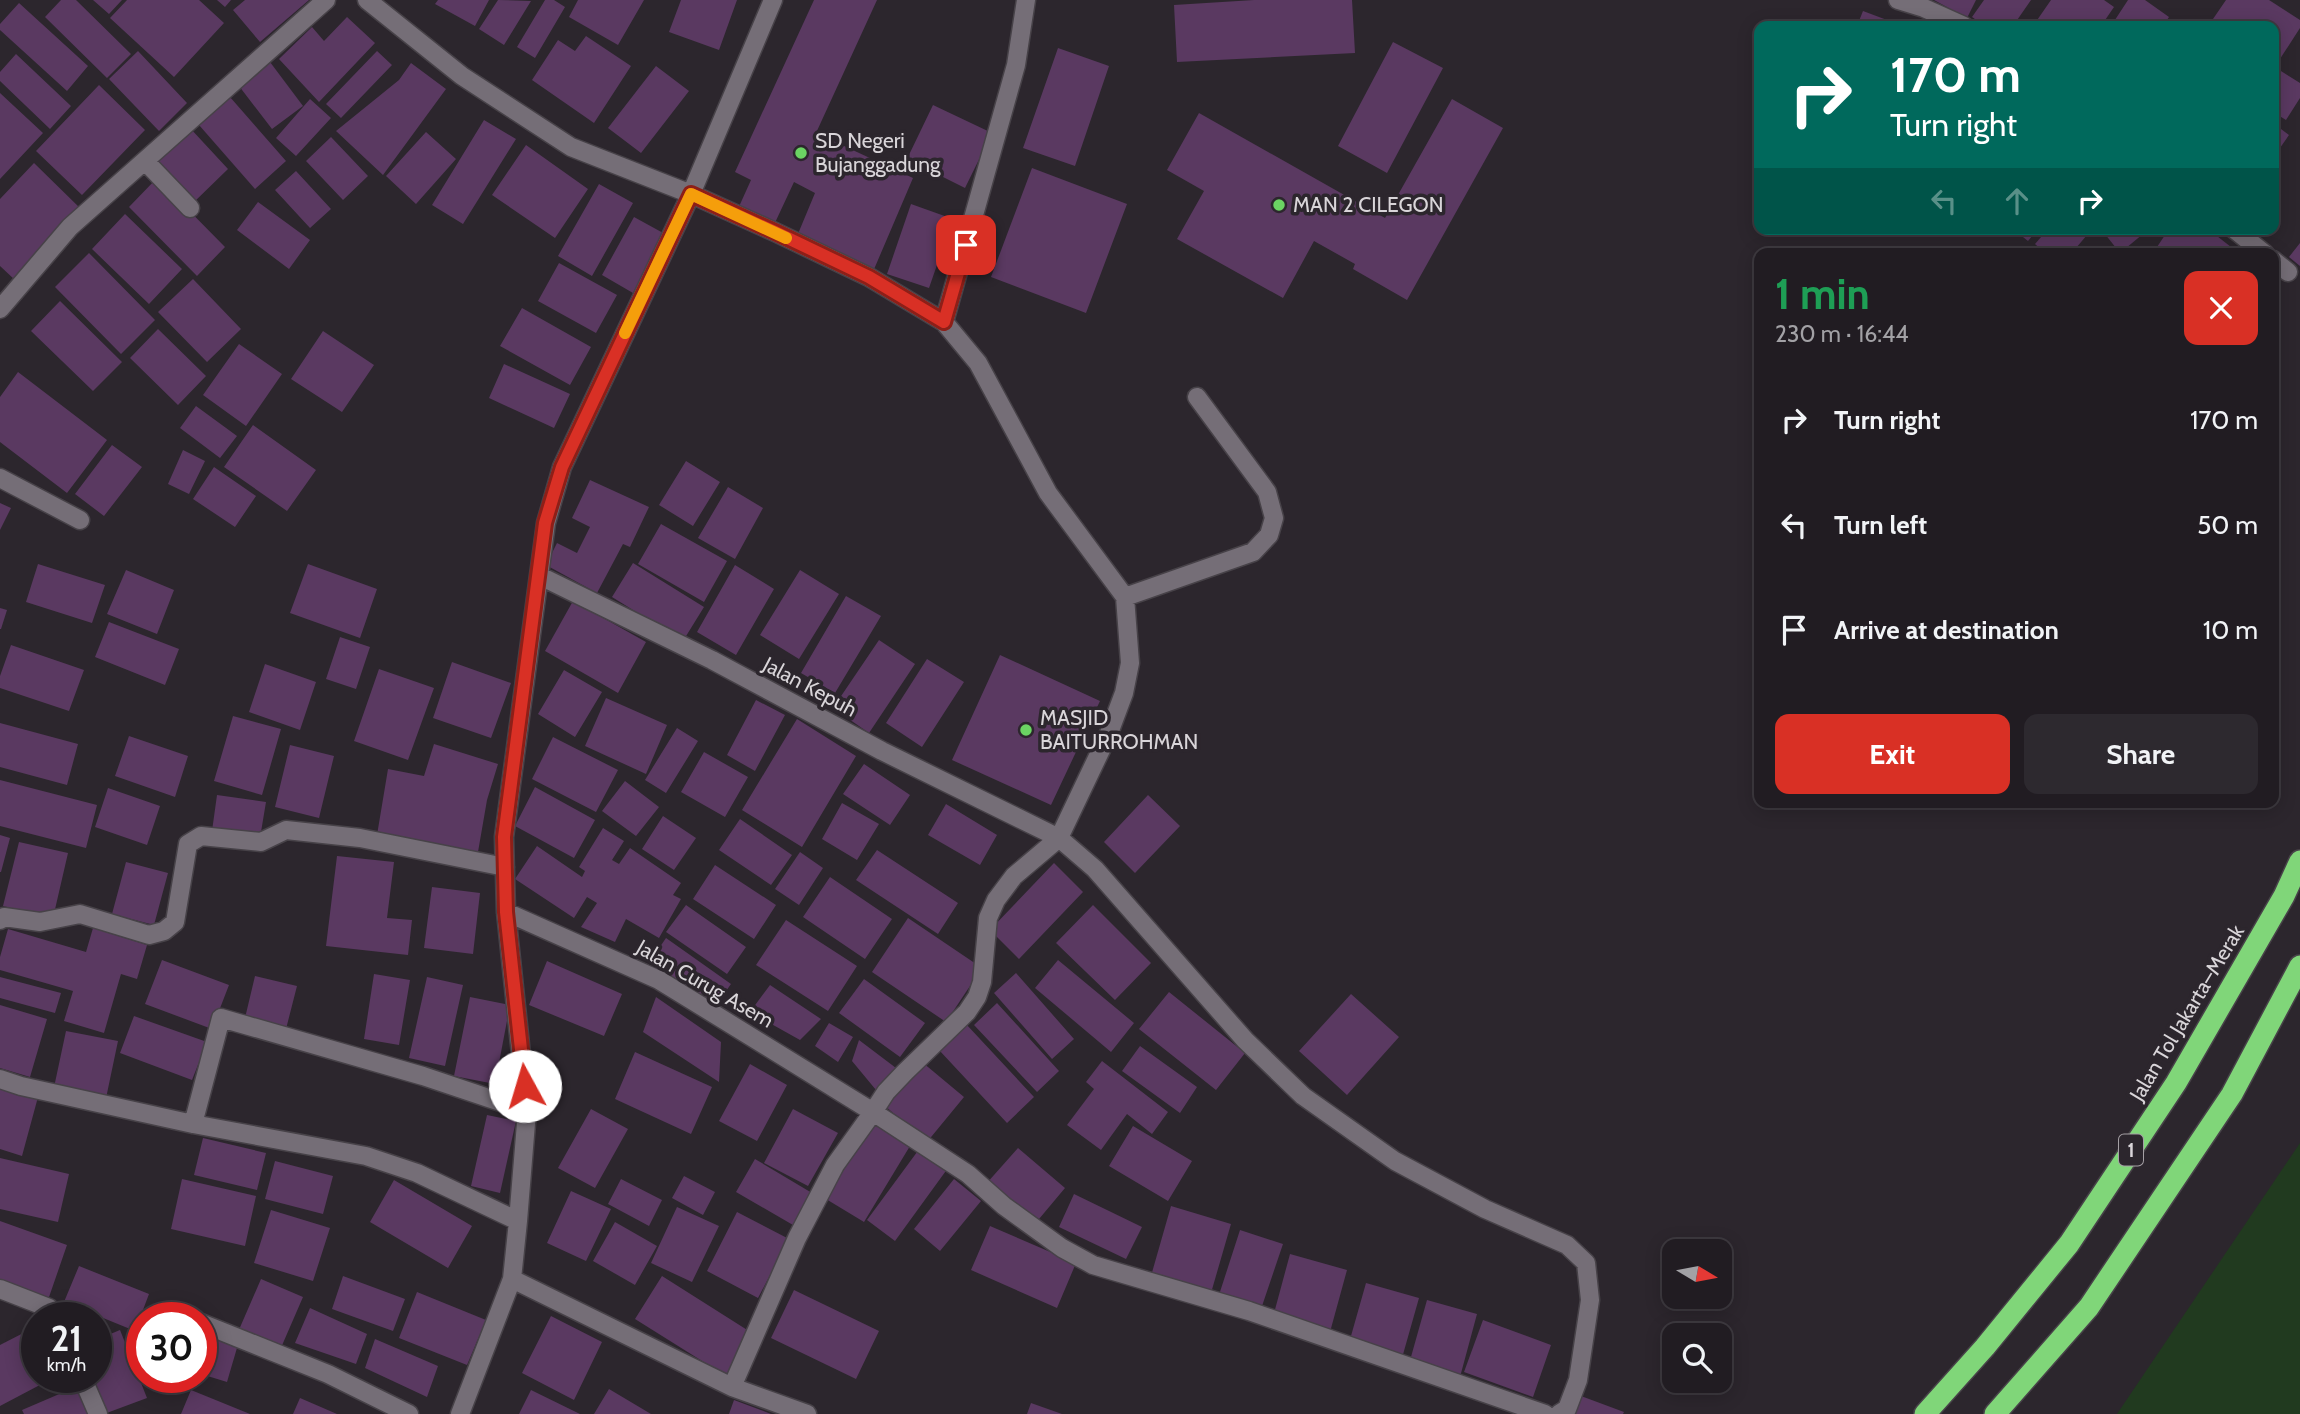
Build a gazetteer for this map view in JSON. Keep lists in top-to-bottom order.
{
  "streets": {
    "highway": ["Jalan Tol Jakarta–Merak", "1"],
    "street": ["Jalan Kepuh", "Jalan Curug Asem"]
  },
  "places": ["SD Negeri Bujanggadung", "MAN 2 CILEGON", "MASJID BAITURROHMAN"],
  "north": "right",
  "page": {
    "turn": ["170 m", "Turn right"],
    "heading": ["1 min", "230 m · 16:44"],
    "list": [
      {
        "name": "Turn right",
        "value": "170 m"
      },
      {
        "name": "Turn left",
        "value": "50 m"
      },
      {
        "name": "Arrive at destination",
        "value": "10 m"
      }
    ],
    "buttons": ["Exit", "Share"],
    "speed": "21 km/h",
    "limit": "30"
  }
}
